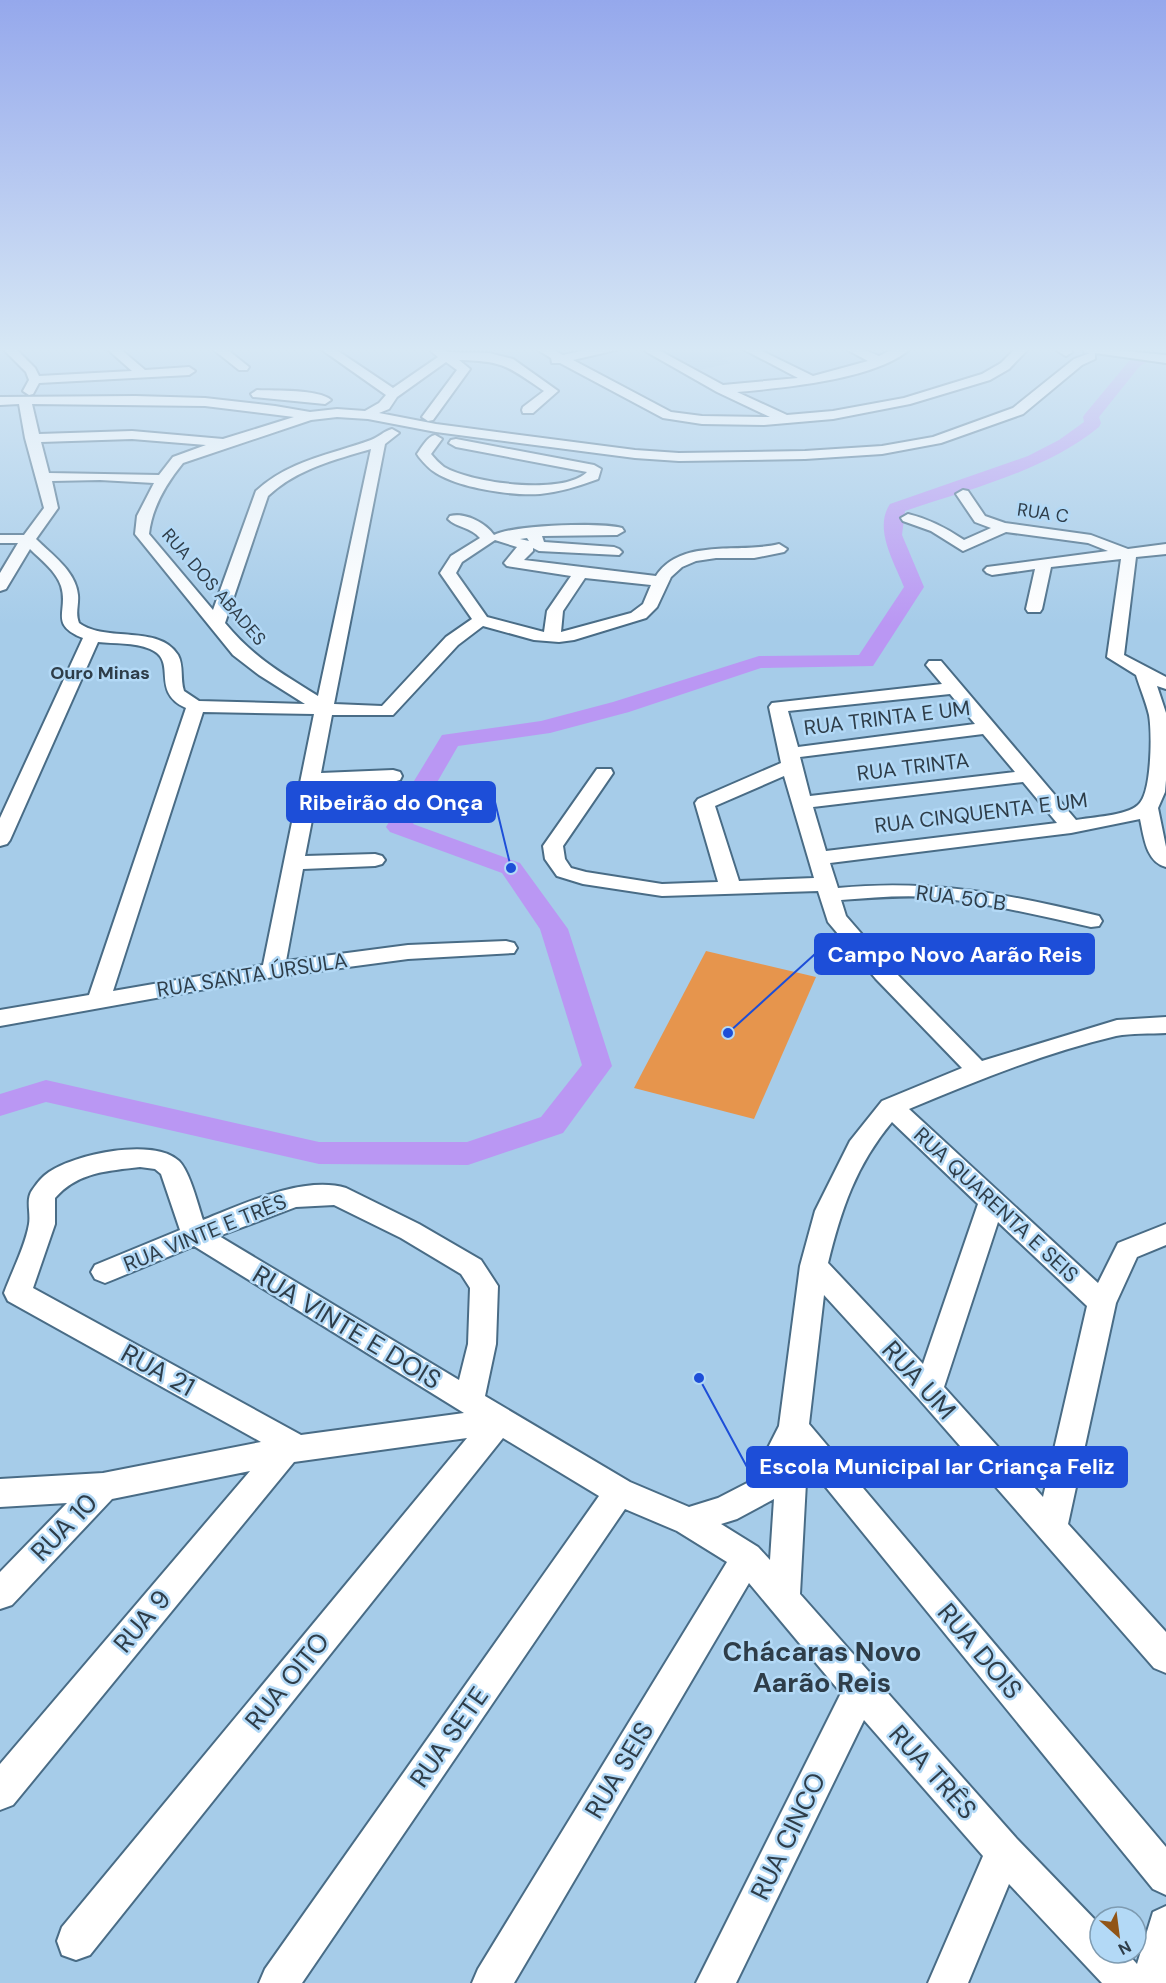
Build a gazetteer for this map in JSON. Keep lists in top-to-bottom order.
{
  "streets": {
    "street": [
      "RUA C",
      "RUA DOS ABADES",
      "RUA TRINTA E UM",
      "RUA TRINTA",
      "RUA CINQUENTA E UM",
      "RUA 50 B",
      "RUA SANTA ÚRSULA",
      "RUA QUARENTA E SEIS",
      "RUA VINTE E TRÊS",
      "RUA VINTE E DOIS",
      "RUA 21",
      "RUA UM",
      "RUA 10",
      "RUA 9",
      "RUA DOIS",
      "RUA OITO",
      "RUA SETE",
      "RUA SEIS",
      "RUA TRÊS",
      "RUA CINCO"
    ]
  },
  "crossings": [
    ["RUA TRINTA E UM", "RUA 50 B"],
    ["RUA VINTE E TRÊS", "RUA VINTE E DOIS"],
    ["RUA VINTE E DOIS", "RUA OITO"],
    ["RUA VINTE E DOIS", "RUA SETE"],
    ["RUA VINTE E DOIS", "RUA TRÊS"],
    ["RUA 21", "RUA 9"],
    ["RUA SETE", "RUA TRÊS"],
    ["RUA SEIS", "RUA TRÊS"],
    ["RUA TRÊS", "RUA CINCO"]
  ],
  "districts": ["Ouro Minas", "Chácaras Novo Aarão Reis"],
  "places": ["Ribeirão do Onça", "Campo Novo Aarão Reis", "Escola Municipal lar Criança Feliz"],
  "north": "bottom right"
}
